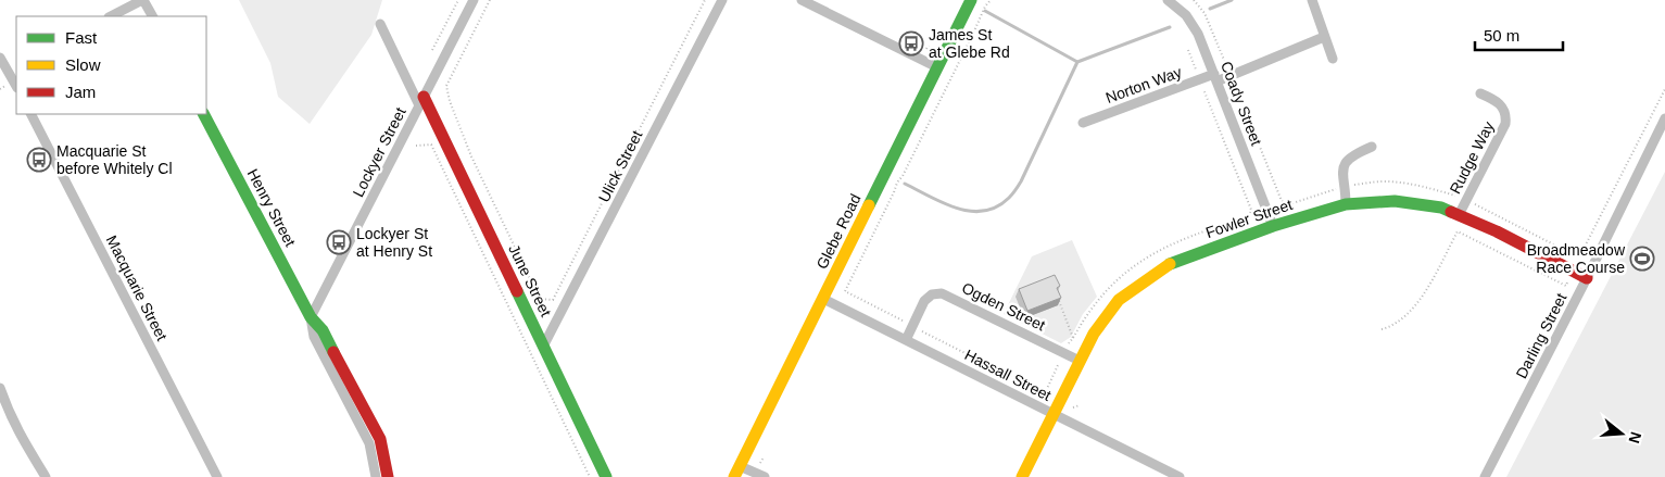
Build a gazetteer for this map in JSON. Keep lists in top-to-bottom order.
{
  "streets": {
    "street": [
      "Norton Way",
      "Coady Street",
      "Lockyer Street",
      "Rudge Way",
      "Ulick Street",
      "Henry Street",
      "Fowler Street",
      "Glebe Road",
      "June Street",
      "Macquarie Street",
      "Ogden Street",
      "Darling Street",
      "Hassall Street"
    ]
  },
  "crossings": [
    ["Norton Way", "Coady Street"],
    ["Coady Street", "Fowler Street"],
    ["Lockyer Street", "Henry Street"],
    ["Lockyer Street", "June Street"],
    ["Rudge Way", "Fowler Street"],
    ["Ulick Street", "June Street"],
    ["Fowler Street", "Ogden Street"],
    ["Fowler Street", "Darling Street"],
    ["Fowler Street", "Hassall Street"],
    ["Glebe Road", "Hassall Street"],
    ["Ogden Street", "Hassall Street"]
  ],
  "places": {
    "bus stop": ["James St at Glebe Rd", "Macquarie St before Whitely Cl", "Lockyer St at Henry St"],
    "sports": ["Broadmeadow Race Course"]
  },
  "legend": ["Fast", "Slow", "Jam"],
  "scale_bar": "50 m",
  "north": "right"
}
